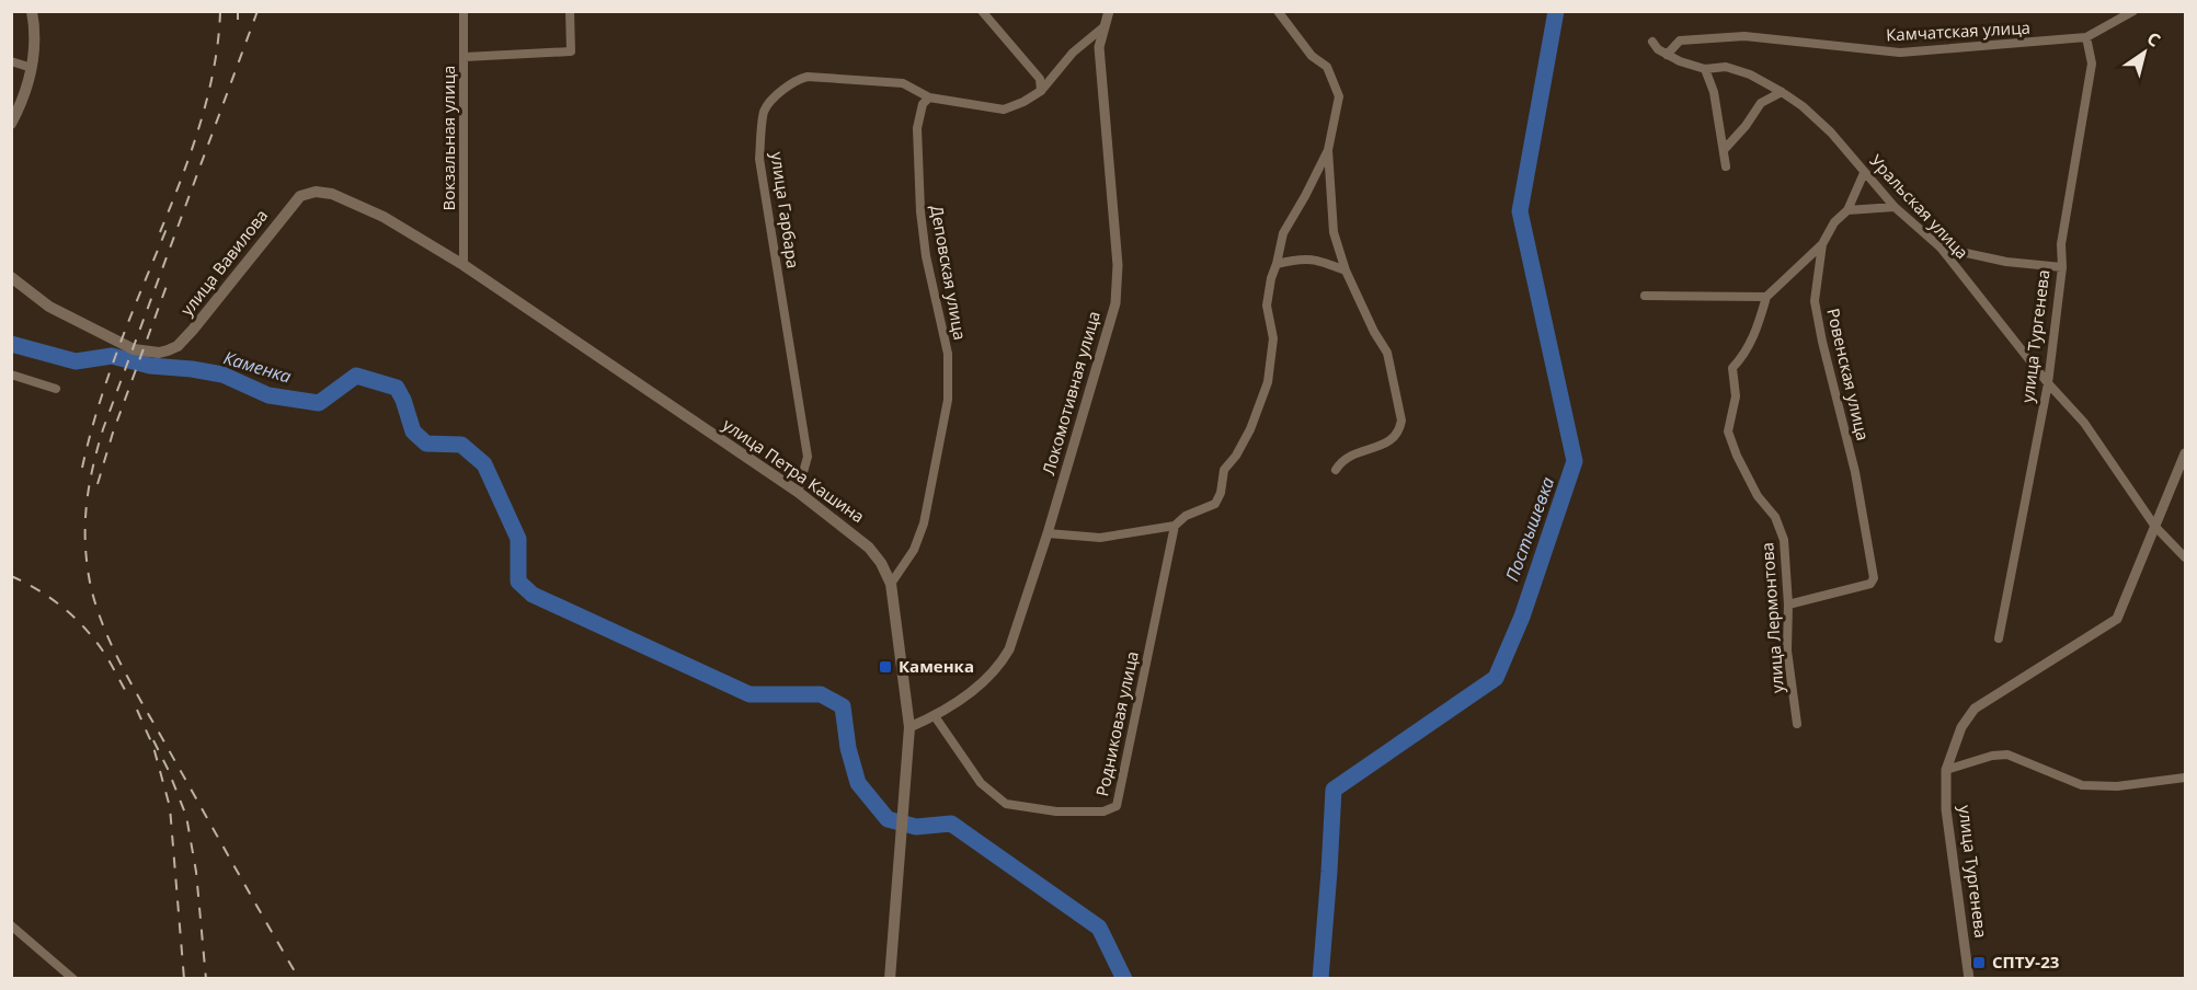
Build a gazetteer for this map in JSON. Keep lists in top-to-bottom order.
{
  "streets": {
    "main road": ["улица Вавилова", "улица Петра Кашина"],
    "street": [
      "Камчатская улица",
      "Вокзальная улица",
      "Уральская улица",
      "улица Гарбара",
      "Деповская улица",
      "улица Тургенева",
      "Ровенская улица",
      "Локомотивная улица",
      "улица Лермонтова",
      "Родниковая улица"
    ]
  },
  "crossings": [
    ["Камчатская улица", "Уральская улица"],
    ["Камчатская улица", "улица Тургенева"],
    ["Вокзальная улица", "улица Вавилова"],
    ["Вокзальная улица", "улица Петра Кашина"],
    ["Уральская улица", "улица Тургенева"],
    ["улица Гарбара", "Деповская улица"],
    ["улица Гарбара", "улица Петра Кашина"],
    ["улица Вавилова", "улица Петра Кашина"],
    ["Деповская улица", "улица Петра Кашина"],
    ["Ровенская улица", "улица Лермонтова"],
    ["Локомотивная улица", "улица Петра Кашина"],
    ["Локомотивная улица", "Родниковая улица"]
  ],
  "water": ["Каменка", "Постышевка"],
  "places": {
    "transit": ["Каменка", "СПТУ-23"]
  },
  "north": "top right"
}
